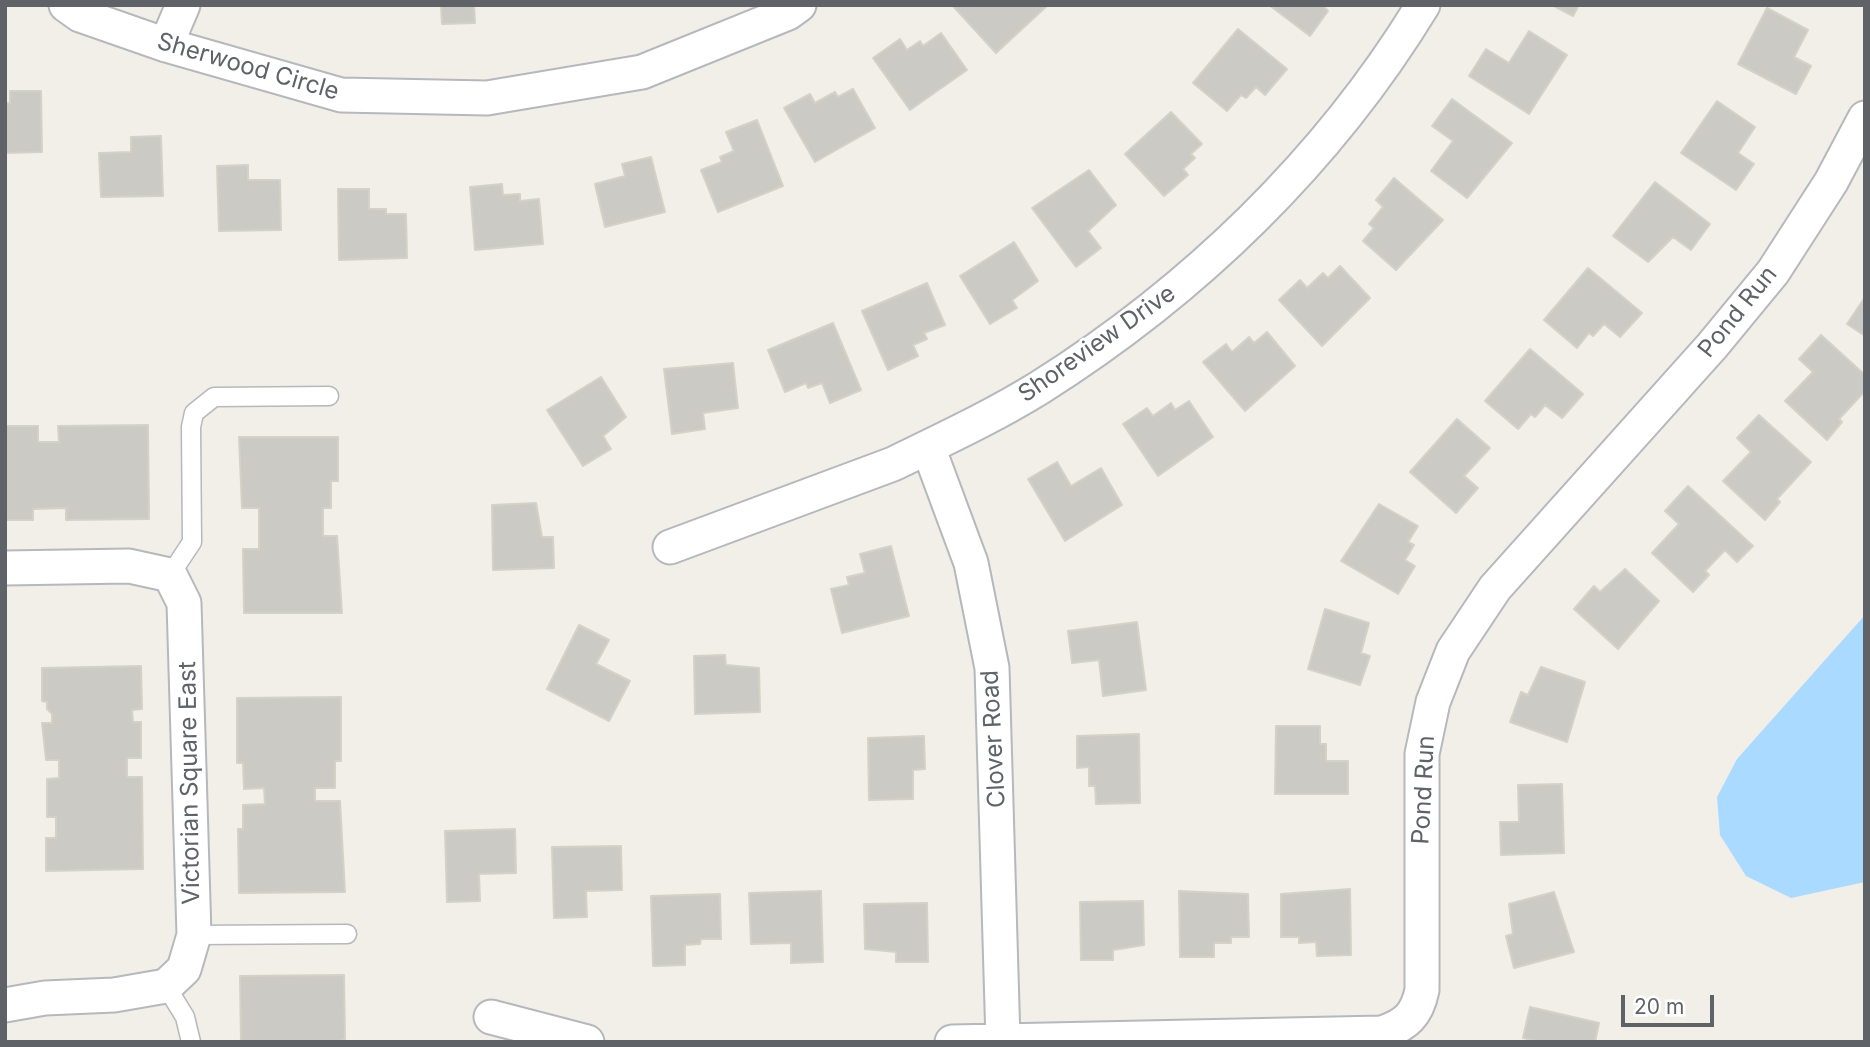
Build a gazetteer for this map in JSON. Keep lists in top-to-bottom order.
{
  "streets": {
    "street": [
      "Sherwood Circle",
      "Pond Run",
      "Shoreview Drive",
      "Clover Road",
      "Victorian Square East"
    ]
  },
  "crossings": [
    ["Pond Run", "Clover Road"],
    ["Shoreview Drive", "Clover Road"]
  ],
  "scale_bar": "20 m"
}
